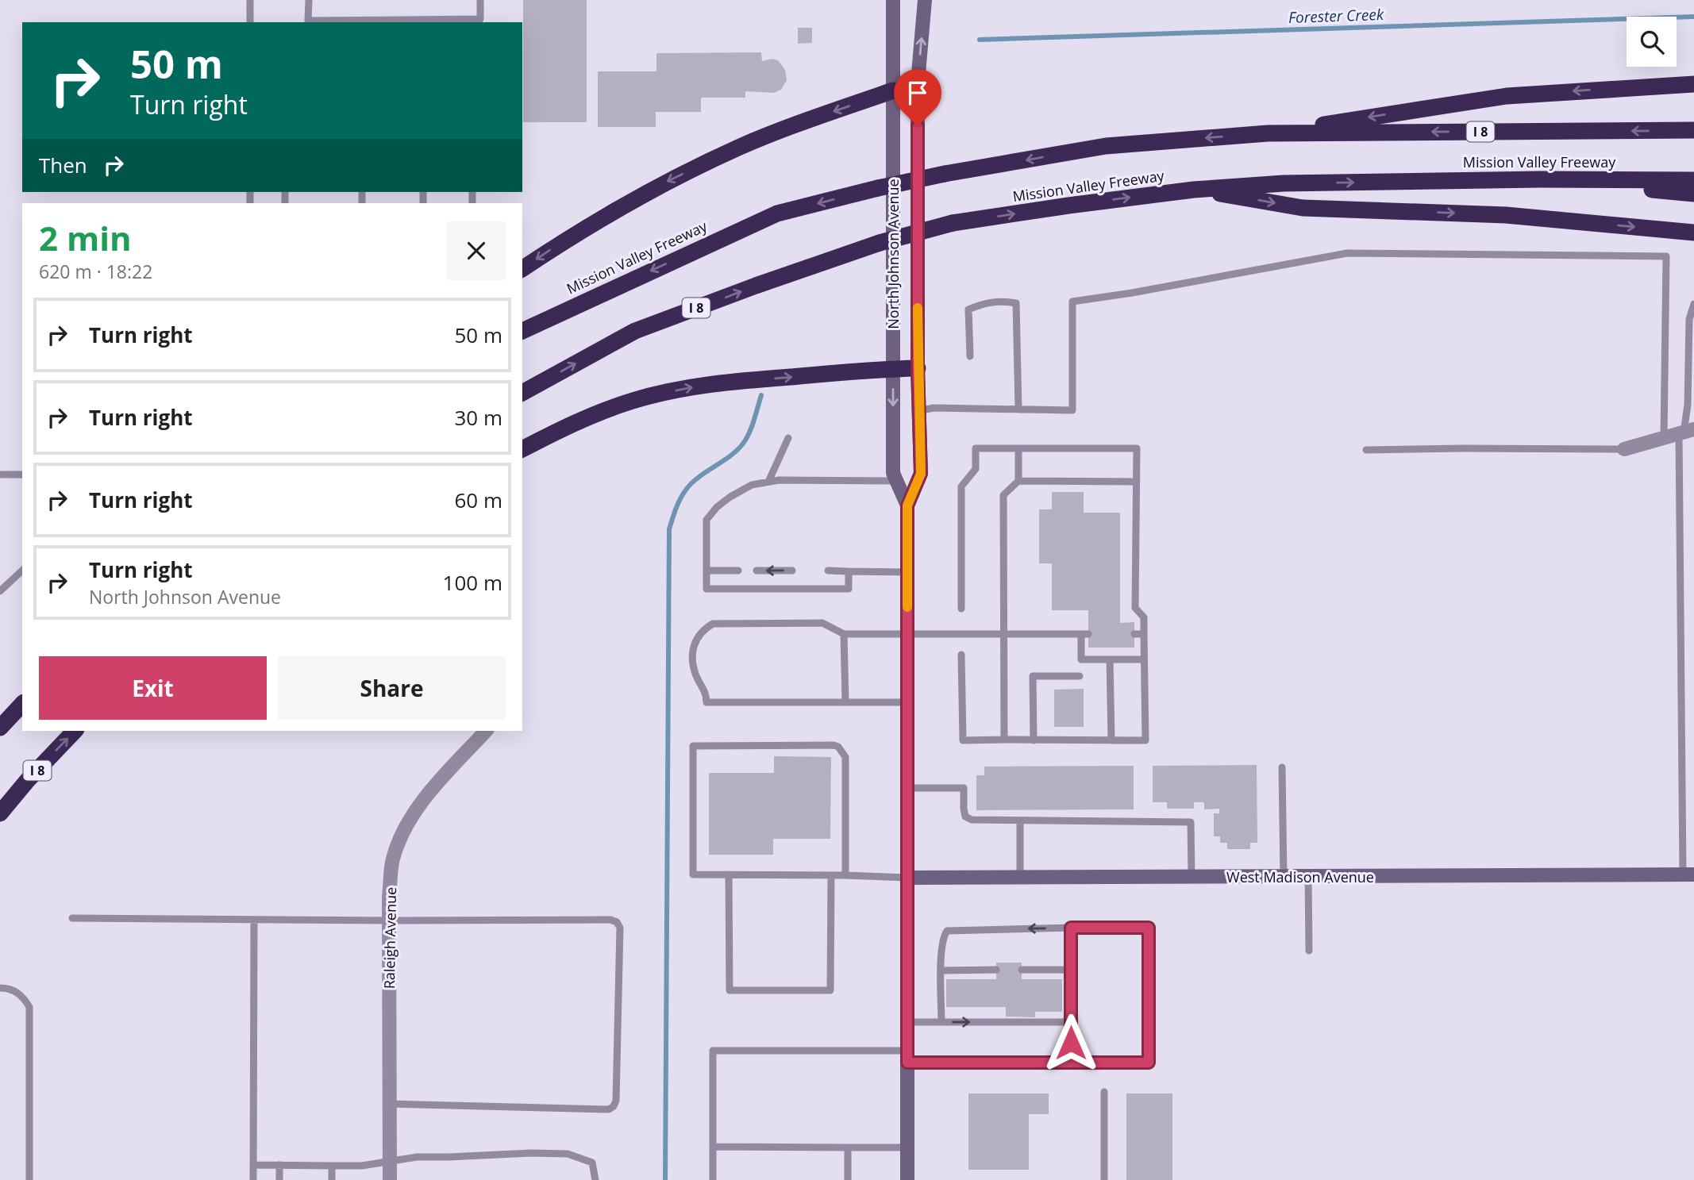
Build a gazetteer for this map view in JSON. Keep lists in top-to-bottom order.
{
  "streets": {
    "highway": ["I 8", "Mission Valley Freeway"],
    "main road": ["North Johnson Avenue", "West Madison Avenue"],
    "street": ["Raleigh Avenue"]
  },
  "crossings": [
    ["North Johnson Avenue", "West Madison Avenue"]
  ],
  "water": ["Forester Creek"],
  "page": {
    "turn": ["50 m", "Turn right"],
    "then": "Then",
    "heading": ["2 min", "620 m · 18:22"],
    "list": [
      {
        "name": "Turn right",
        "value": "50 m"
      },
      {
        "name": "Turn right",
        "value": "30 m"
      },
      {
        "name": "Turn right",
        "value": "60 m"
      },
      {
        "name": "Turn right",
        "note": "North Johnson Avenue",
        "value": "100 m"
      }
    ],
    "buttons": ["Exit", "Share"]
  }
}
